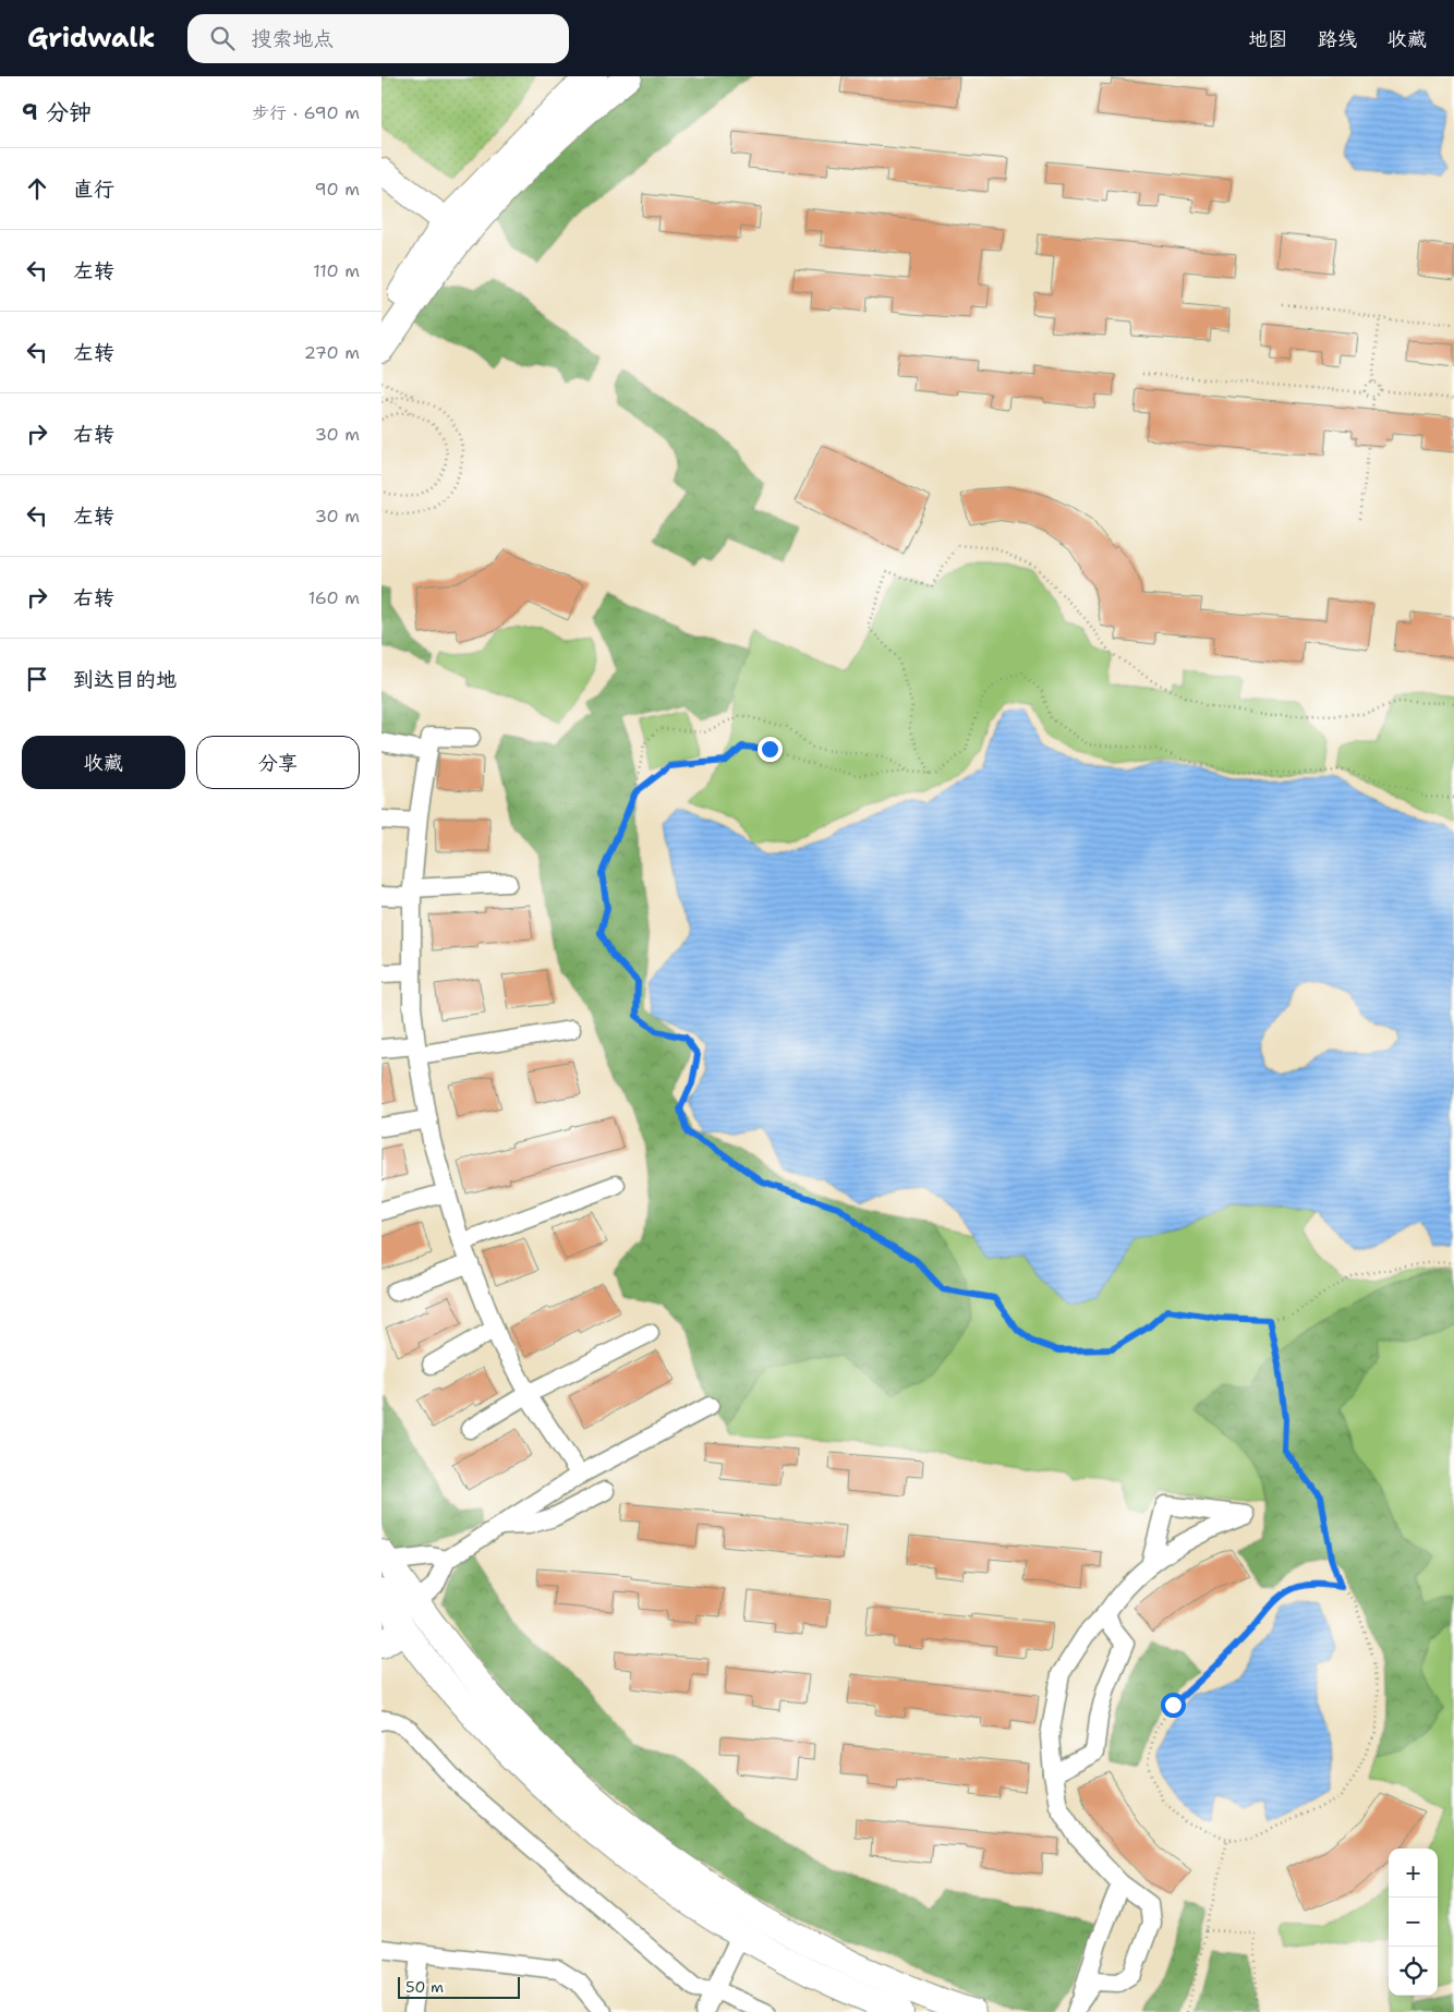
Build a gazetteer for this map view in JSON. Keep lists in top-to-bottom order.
{
  "scale_bar": "50 m",
  "page": {
    "header": "Gridwalk",
    "search": "搜索地点",
    "nav": ["地图", "路线", "收藏"],
    "heading": ["9 分钟", "步行 · 690 m"],
    "list": [
      ["直行", "90 m"],
      ["左转", "110 m"],
      ["左转", "270 m"],
      ["右转", "30 m"],
      ["左转", "30 m"],
      ["右转", "160 m"],
      "到达目的地"
    ],
    "buttons": ["收藏", "分享"],
    "map_buttons": ["+", "−"],
    "scale": "50 m"
  }
}
